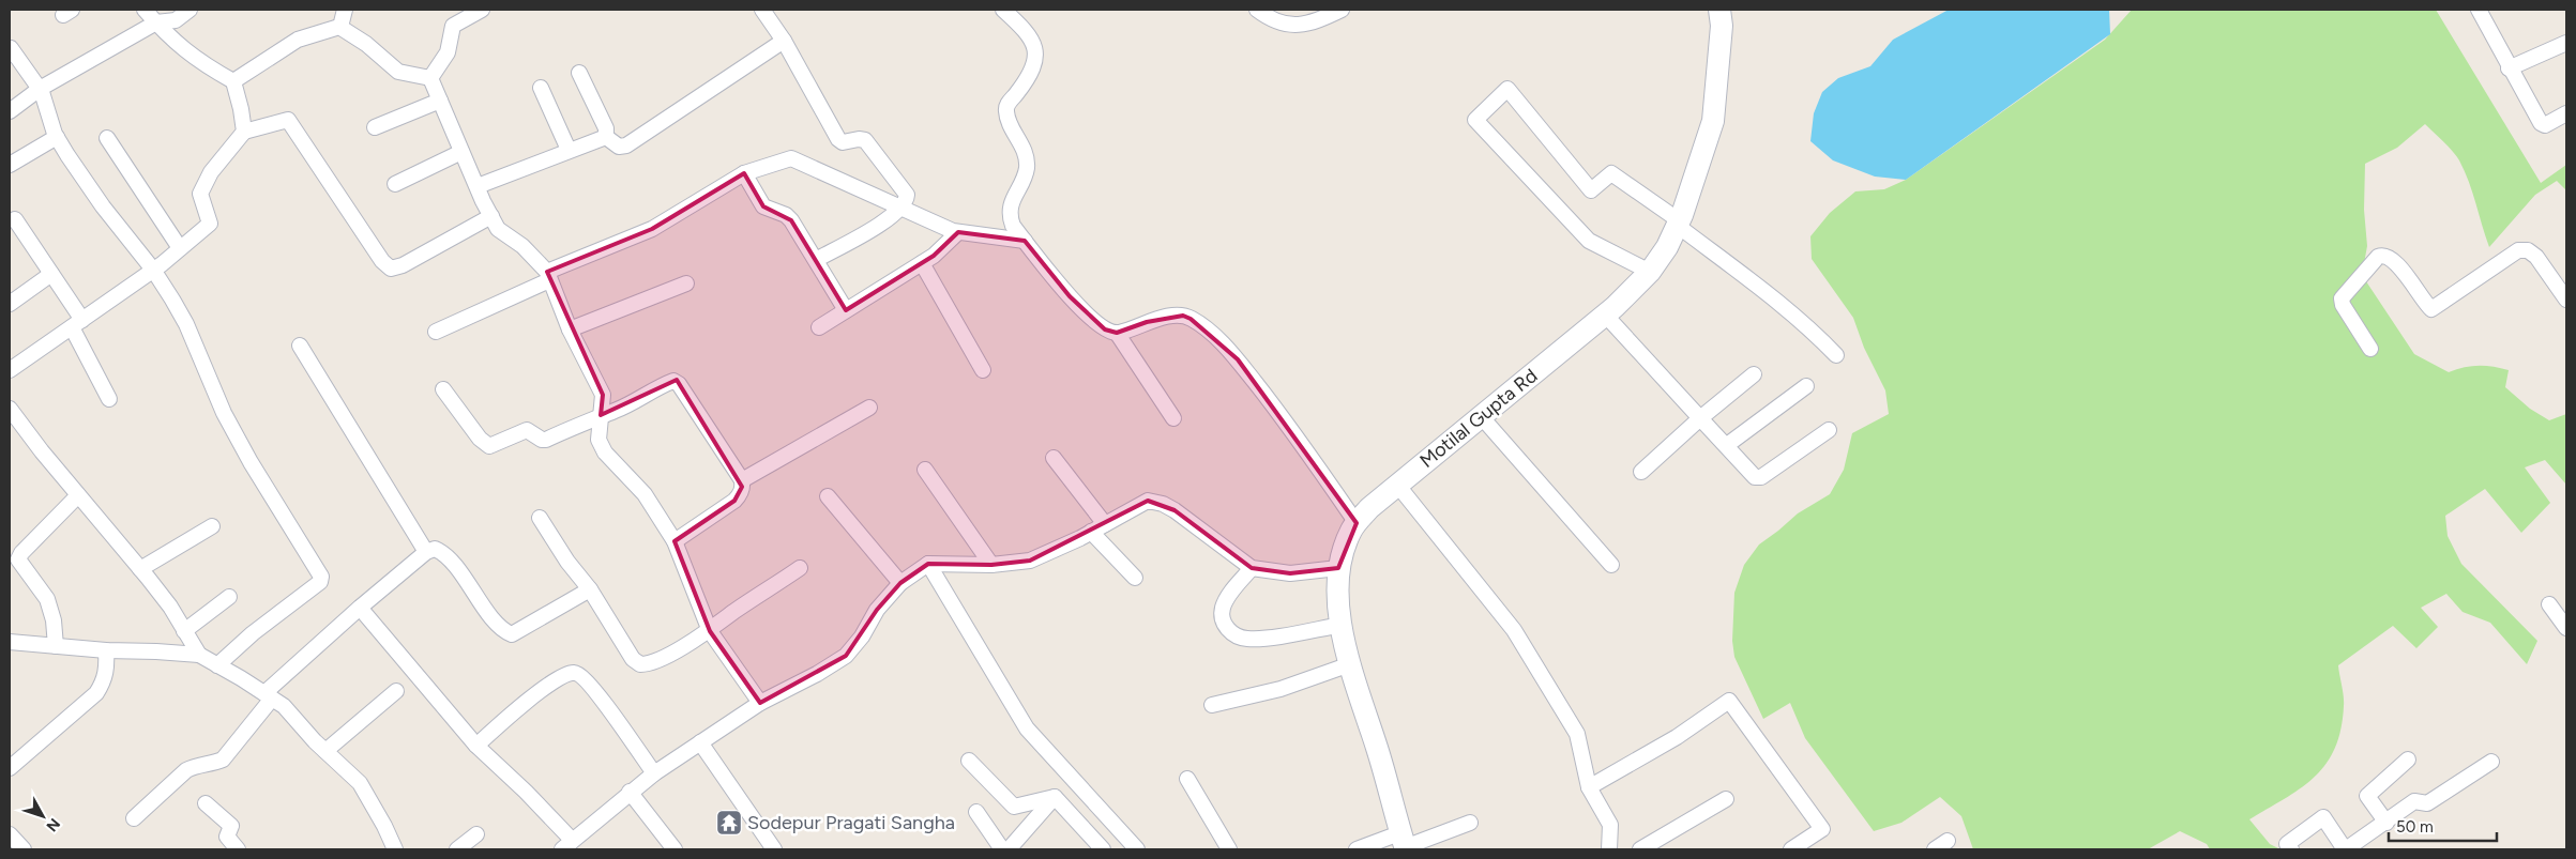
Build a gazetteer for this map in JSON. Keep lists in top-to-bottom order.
{
  "streets": {
    "street": ["Motilal Gupta Rd"]
  },
  "places": {
    "temple": ["Sodepur Pragati Sangha"]
  },
  "scale_bar": "50 m",
  "north": "bottom right"
}
